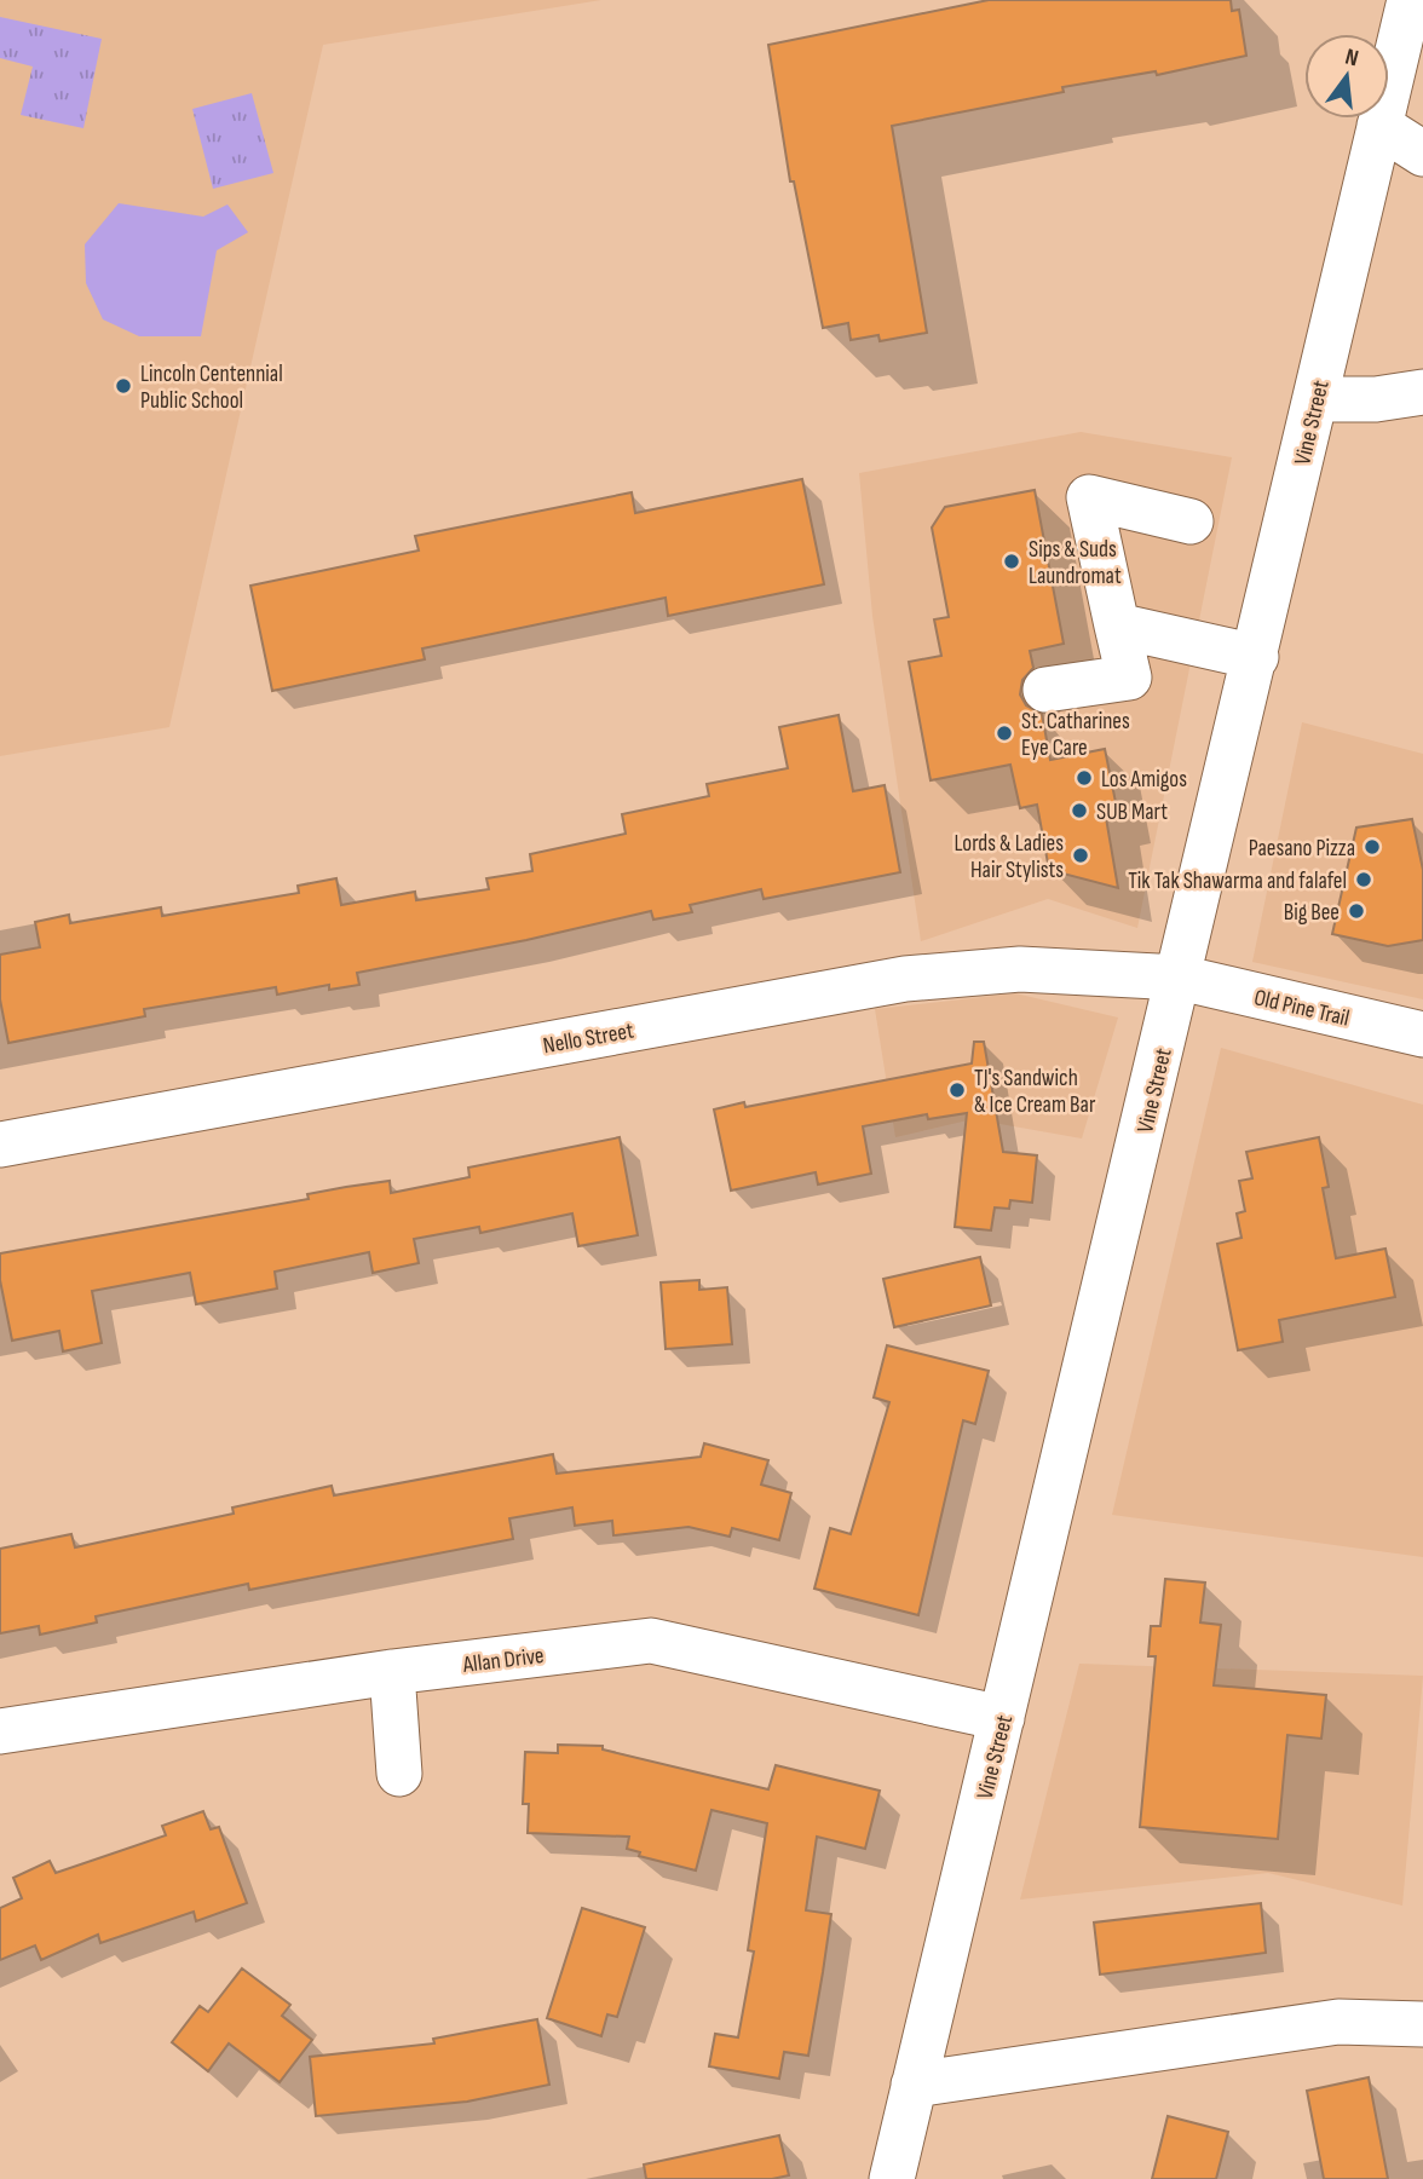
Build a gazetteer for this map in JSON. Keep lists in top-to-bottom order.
{
  "streets": {
    "street": [
      "Vine Street",
      "Old Pine Trail",
      "Nello Street",
      "Allan Drive"
    ]
  },
  "crossings": [
    ["Vine Street", "Old Pine Trail"],
    ["Vine Street", "Nello Street"],
    ["Vine Street", "Allan Drive"],
    ["Old Pine Trail", "Nello Street"]
  ],
  "places": [
    "Lincoln Centennial Public School",
    "Sips & Suds Laundromat",
    "St. Catharines Eye Care",
    "Los Amigos",
    "SUB Mart",
    "Paesano Pizza",
    "Lords & Ladies Hair Stylists",
    "Tik Tak Shawarma and falafel",
    "Big Bee",
    "TJ's Sandwich & Ice Cream Bar"
  ],
  "north": "top"
}
